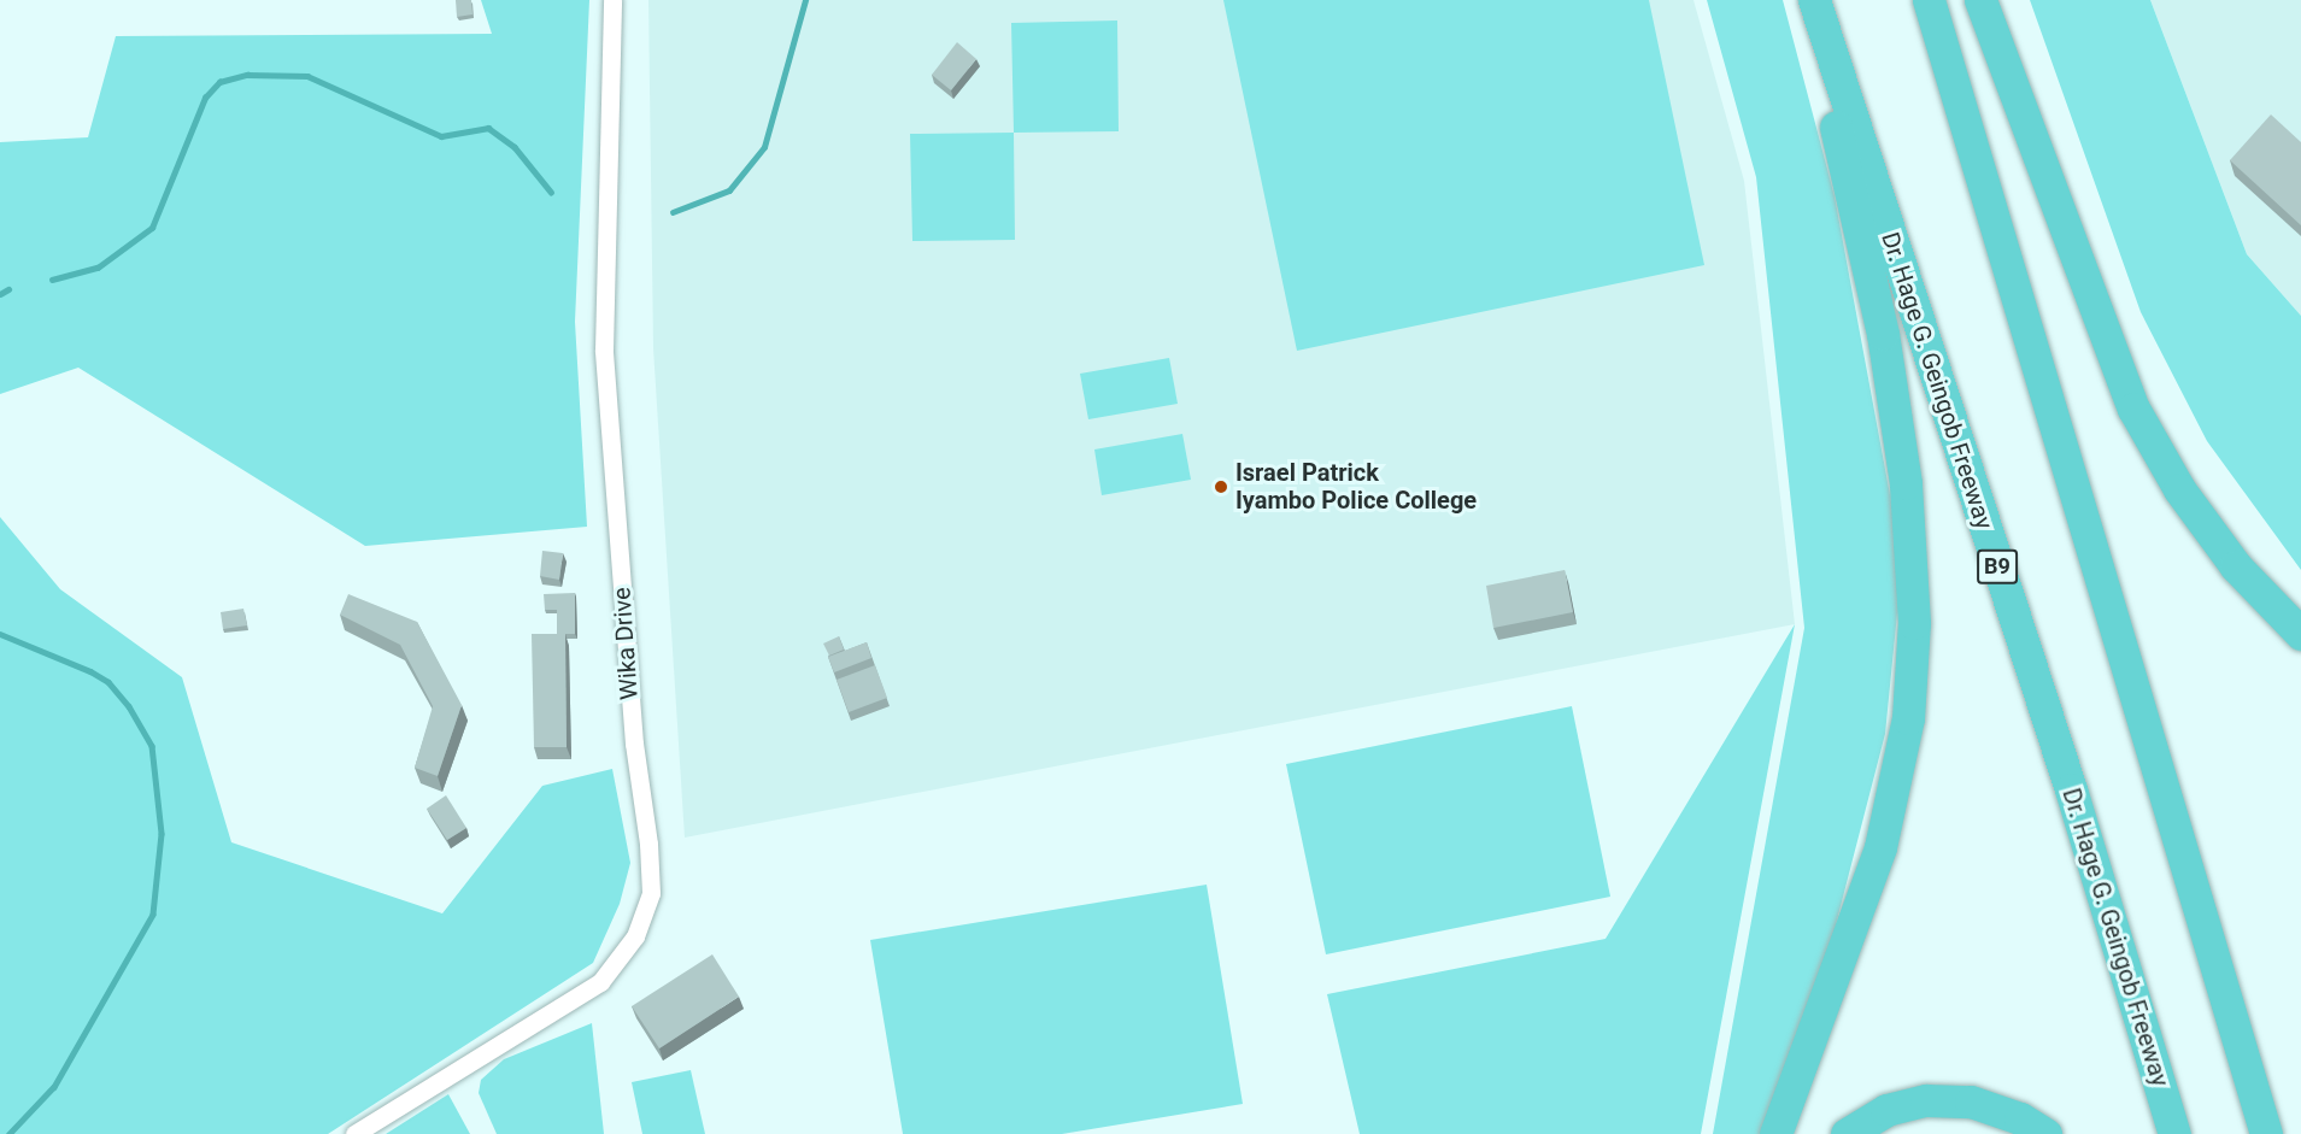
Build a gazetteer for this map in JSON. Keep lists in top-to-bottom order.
{
  "streets": {
    "highway": ["Dr. Hage G. Geingob Freeway", "B9"],
    "street": ["Wika Drive"]
  },
  "places": ["Israel Patrick Iyambo Police College"]
}
